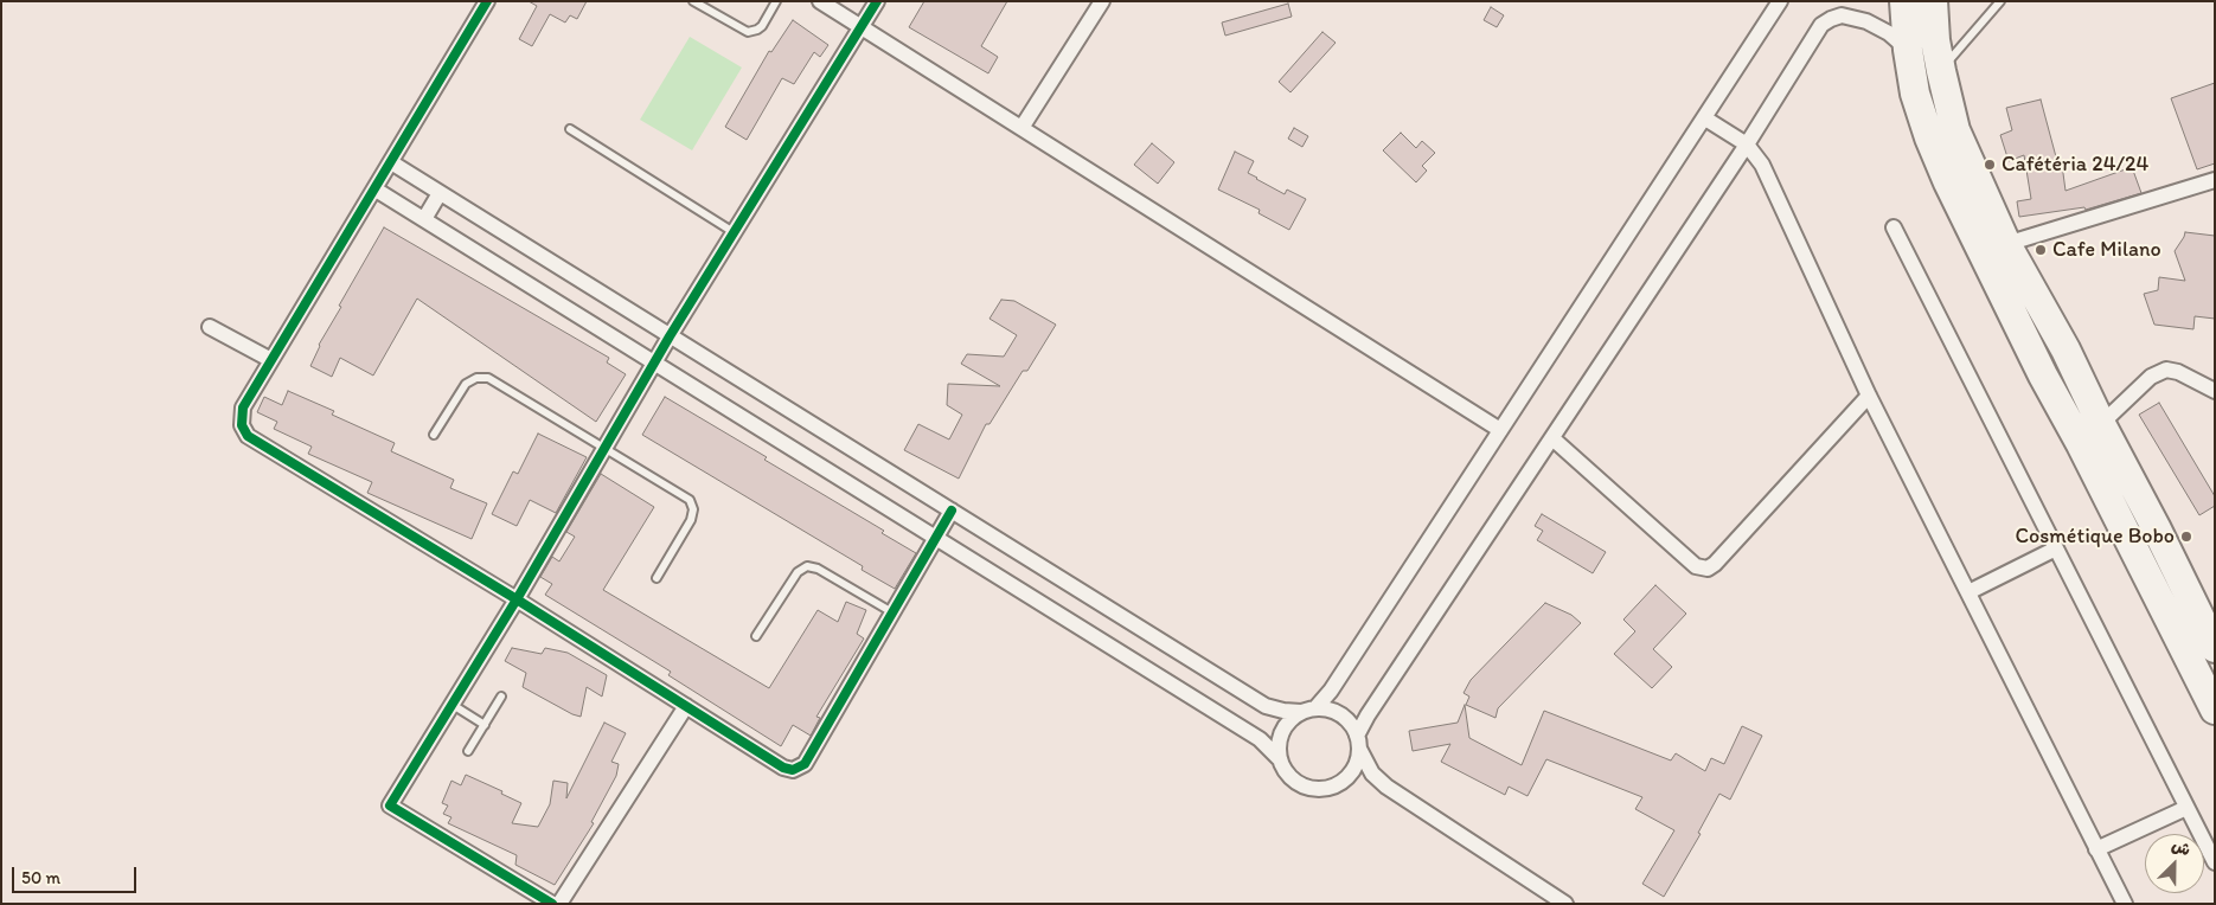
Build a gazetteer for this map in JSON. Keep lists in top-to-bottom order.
{
  "places": ["Cafétéria 24/24", "Cafe Milano", "Cosmétique Bobo"],
  "scale_bar": "50 m",
  "north": "top right"
}
